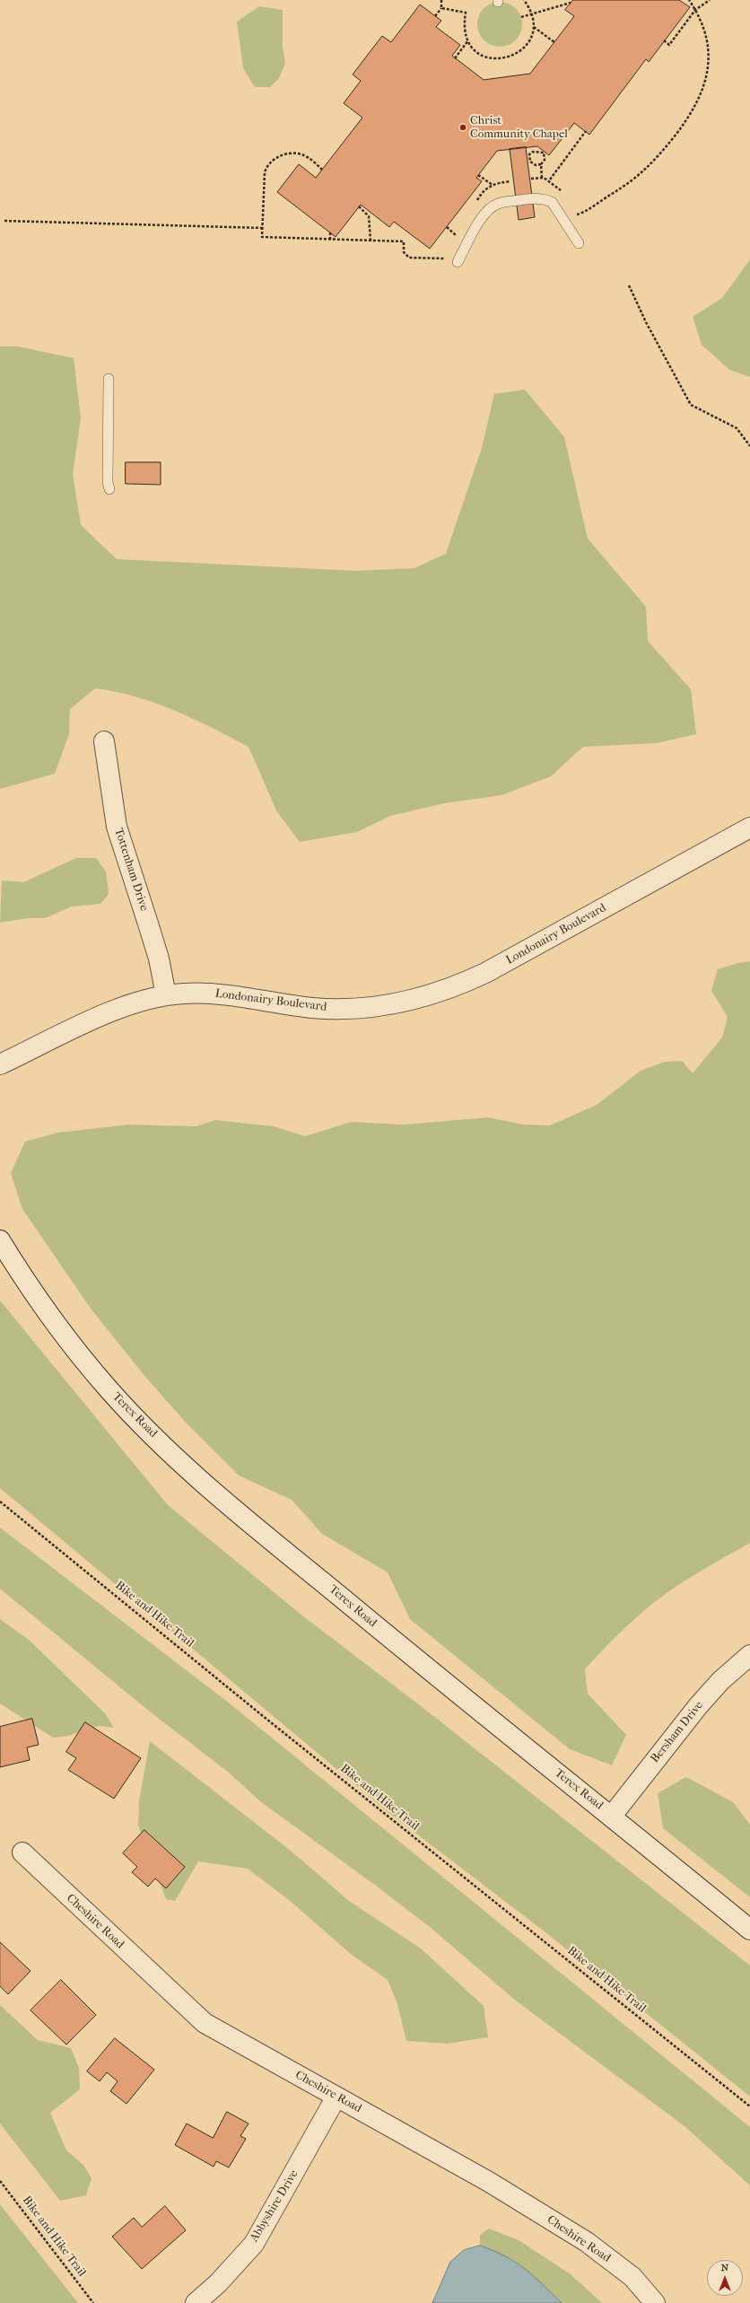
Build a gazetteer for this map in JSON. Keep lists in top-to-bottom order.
{
  "streets": {
    "street": [
      "Tottenham Drive",
      "Londonairy Boulevard",
      "Terex Road",
      "Bersham Drive",
      "Cheshire Road",
      "Abbyshire Drive"
    ],
    "path": ["Bike and Hike Trail"]
  },
  "crossings": [
    ["Tottenham Drive", "Londonairy Boulevard"],
    ["Terex Road", "Bersham Drive"],
    ["Cheshire Road", "Abbyshire Drive"]
  ],
  "places": ["Christ Community Chapel"],
  "north": "top"
}
